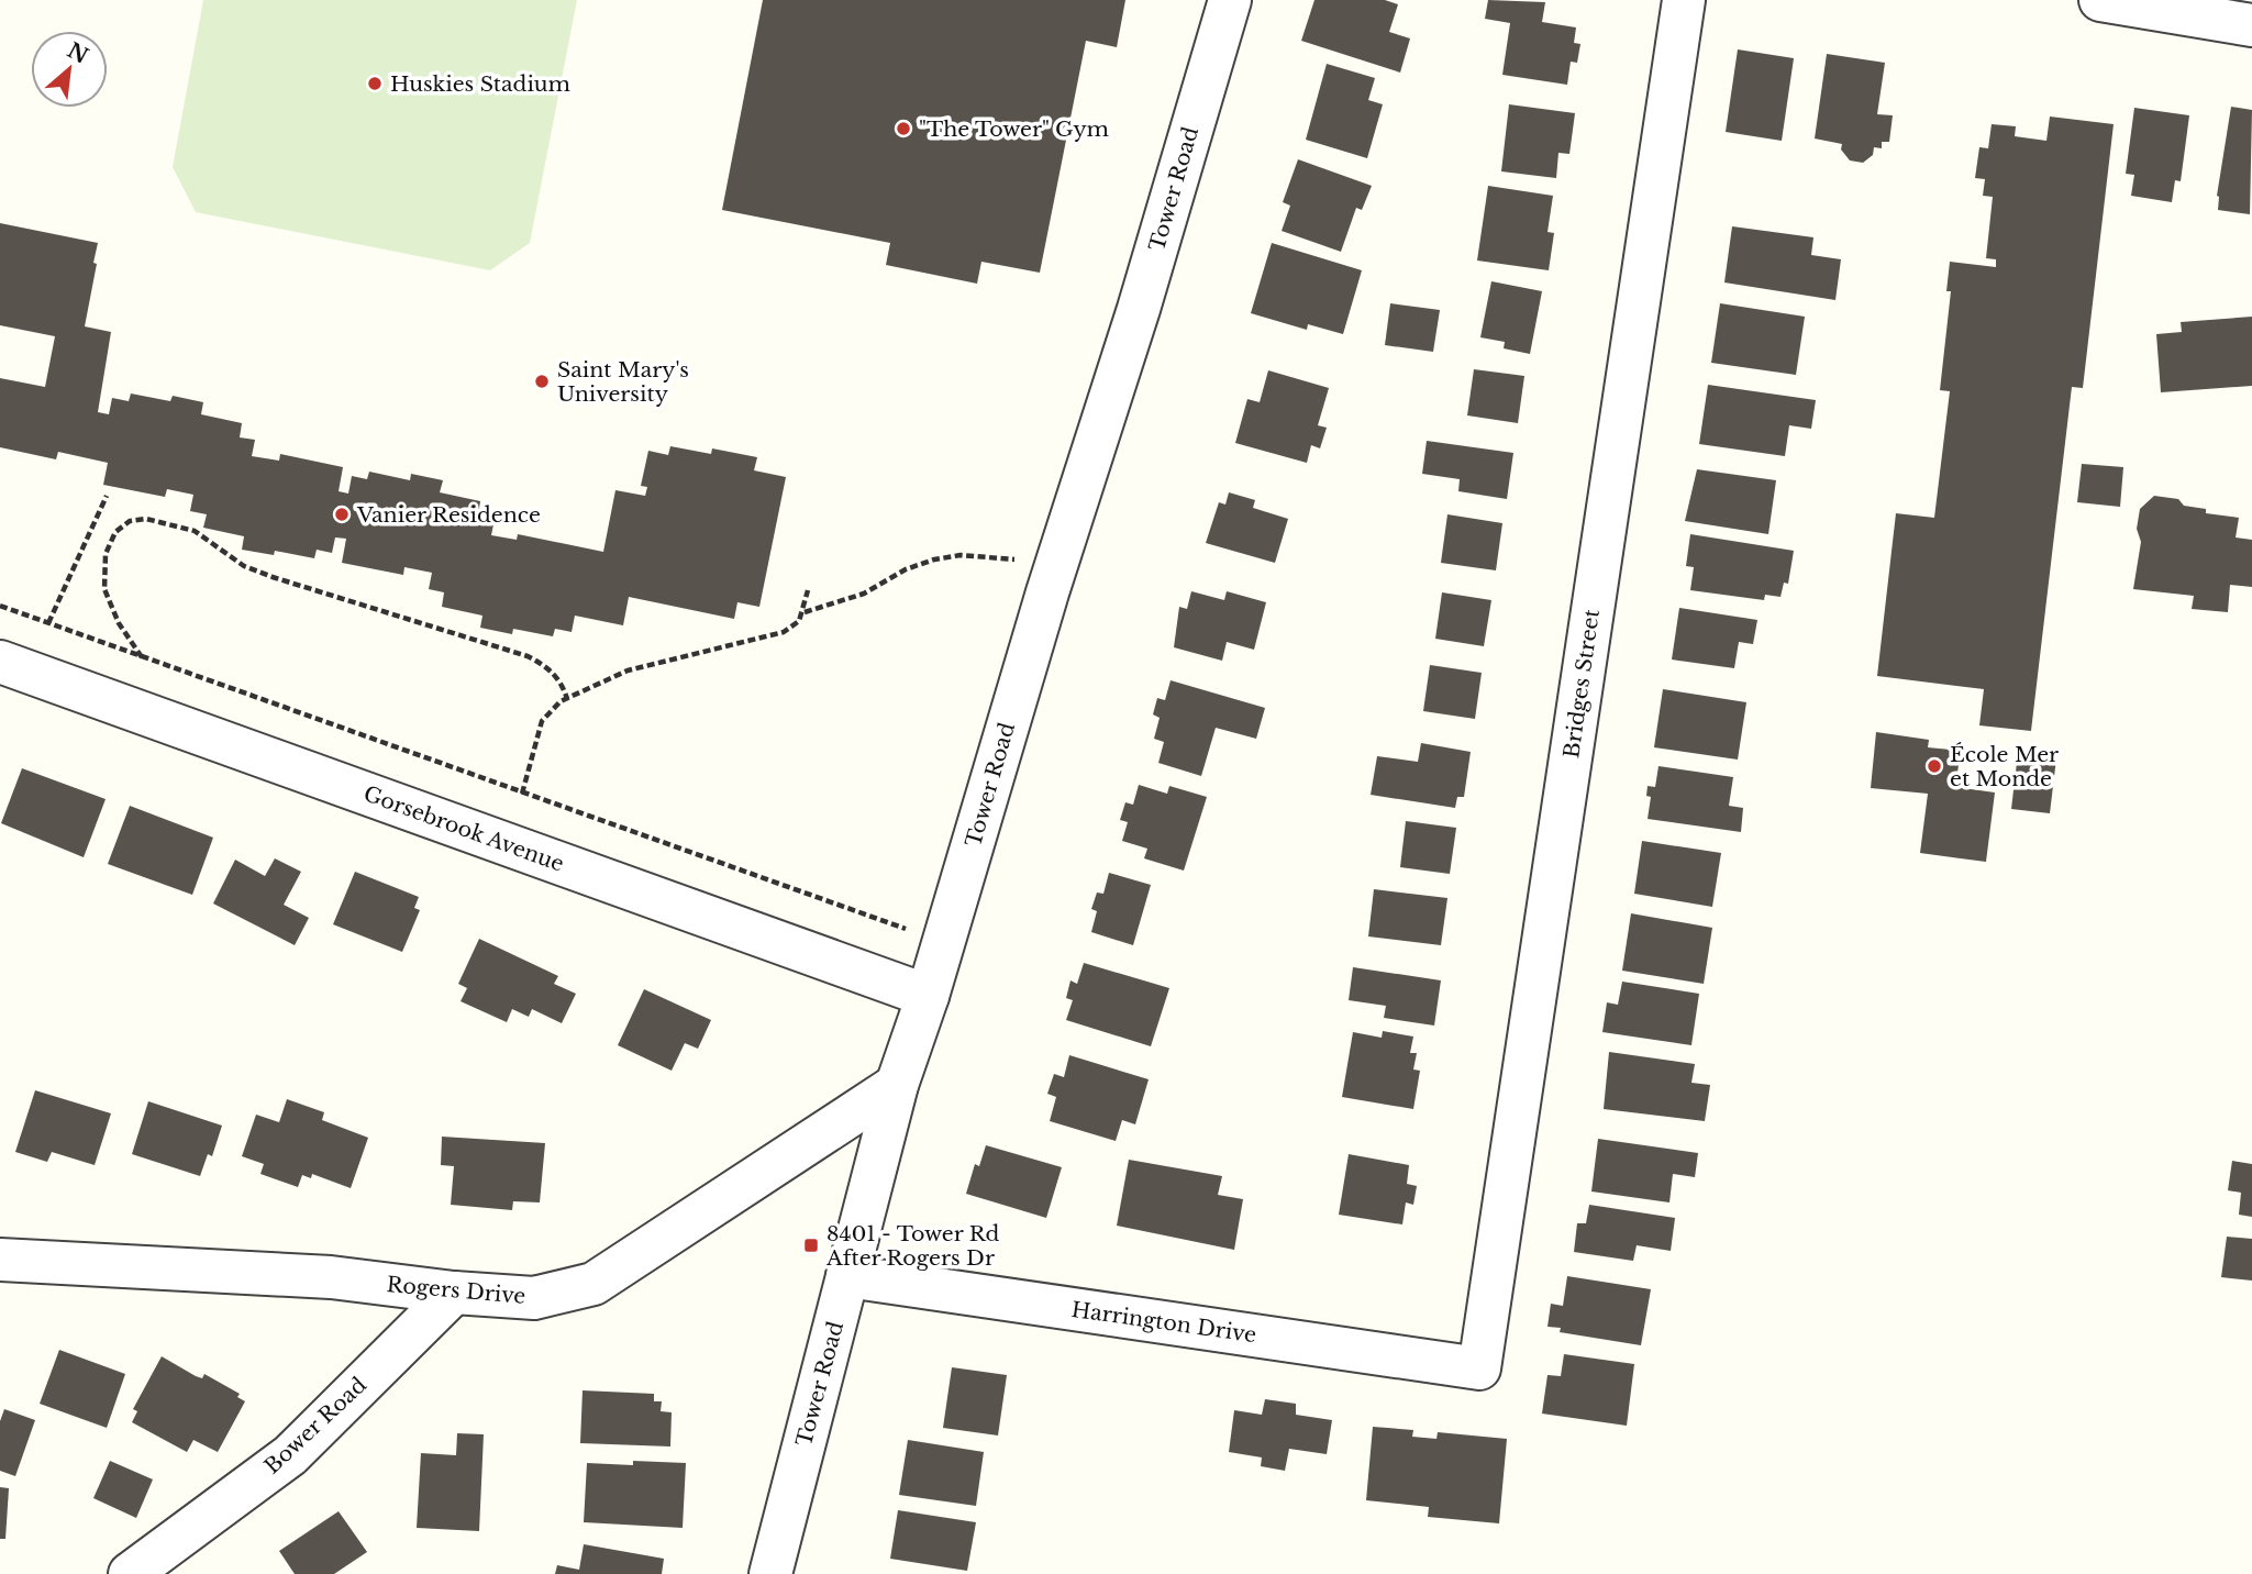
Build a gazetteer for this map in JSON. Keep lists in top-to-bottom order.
{
  "streets": {
    "street": [
      "Tower Road",
      "Bridges Street",
      "Gorsebrook Avenue",
      "Rogers Drive",
      "Harrington Drive",
      "Bower Road"
    ]
  },
  "crossings": [
    ["Tower Road", "Gorsebrook Avenue"],
    ["Tower Road", "Rogers Drive"],
    ["Tower Road", "Harrington Drive"],
    ["Bridges Street", "Harrington Drive"],
    ["Rogers Drive", "Bower Road"]
  ],
  "places": {
    "other": [
      "Huskies Stadium",
      "\"The Tower\" Gym",
      "Saint Mary's University",
      "Vanier Residence",
      "École Mer et Monde"
    ],
    "transit": ["8401 - Tower Rd After Rogers Dr"]
  },
  "north": "top right"
}
